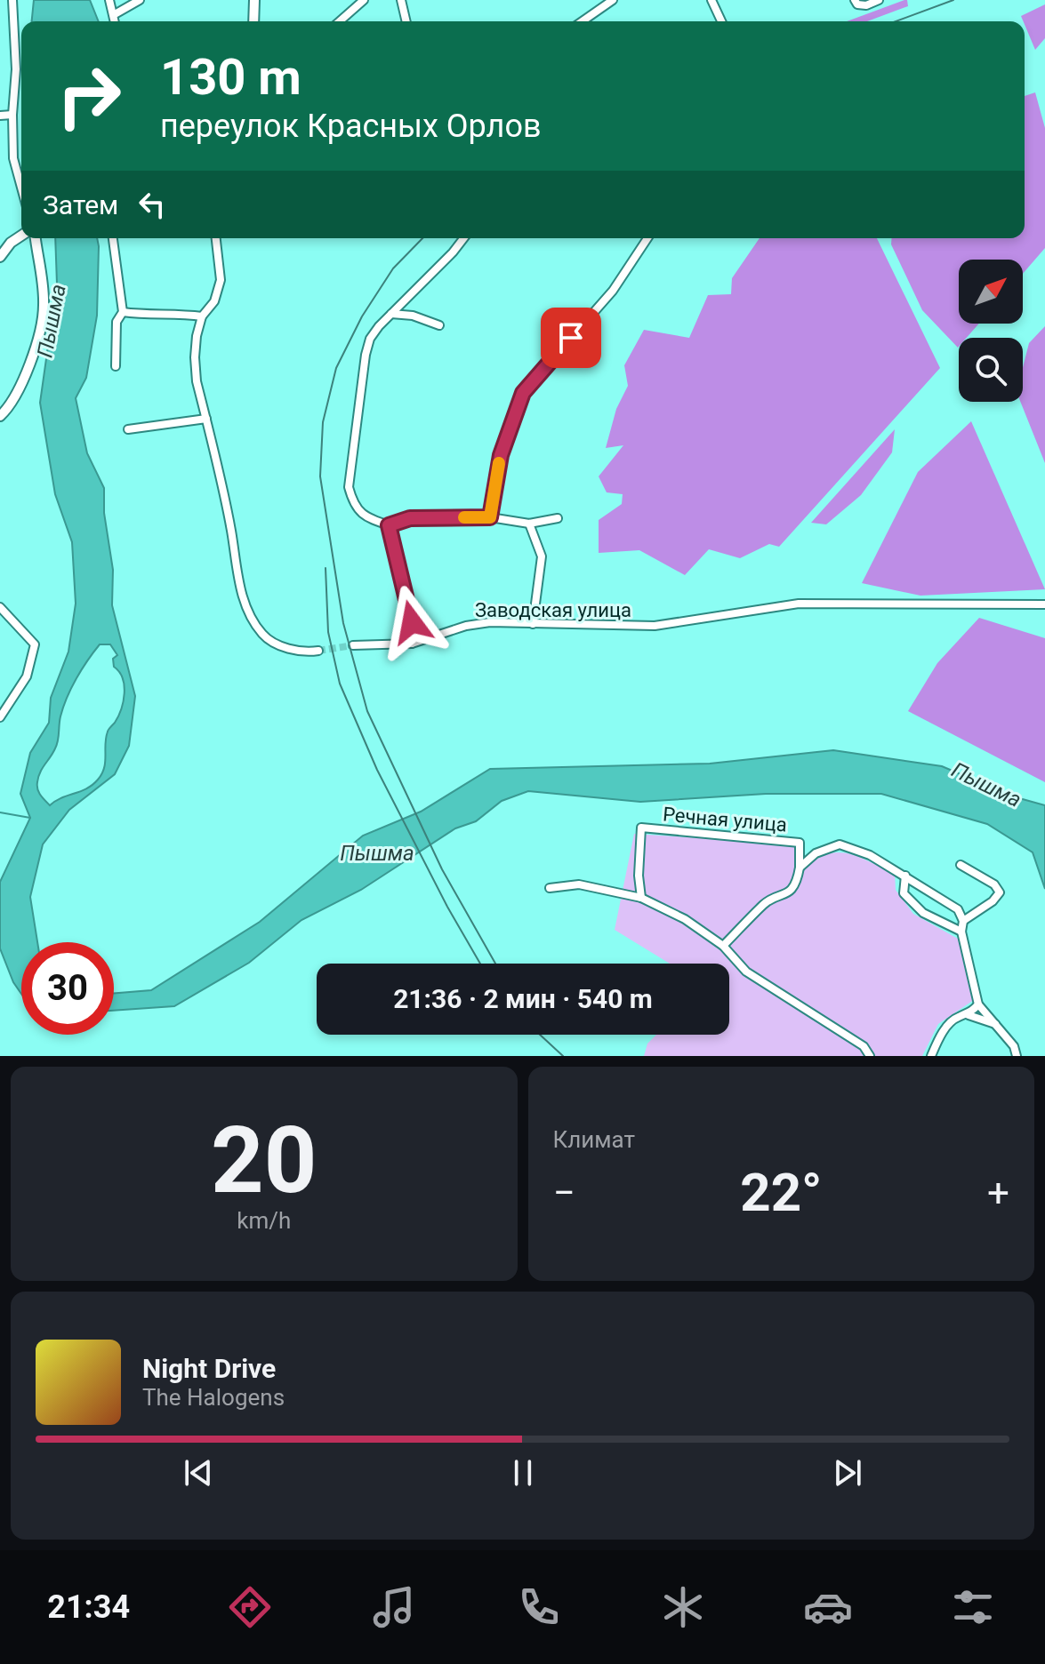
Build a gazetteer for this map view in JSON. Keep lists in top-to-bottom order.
{
  "streets": {
    "street": ["Заводская улица", "Речная улица"]
  },
  "water": ["Пышма"],
  "north": "top right",
  "page": {
    "turn": ["130 m", "переулок Красных Орлов"],
    "then": "Затем",
    "limit": "30",
    "trip": "21:36 · 2 мин · 540 m",
    "tile": [
      ["20", "km/h"],
      "Климат"
    ],
    "heat": ["−", "22°", "+"],
    "song": ["Night Drive", "The Halogens"],
    "tabs": "21:34"
  }
}
